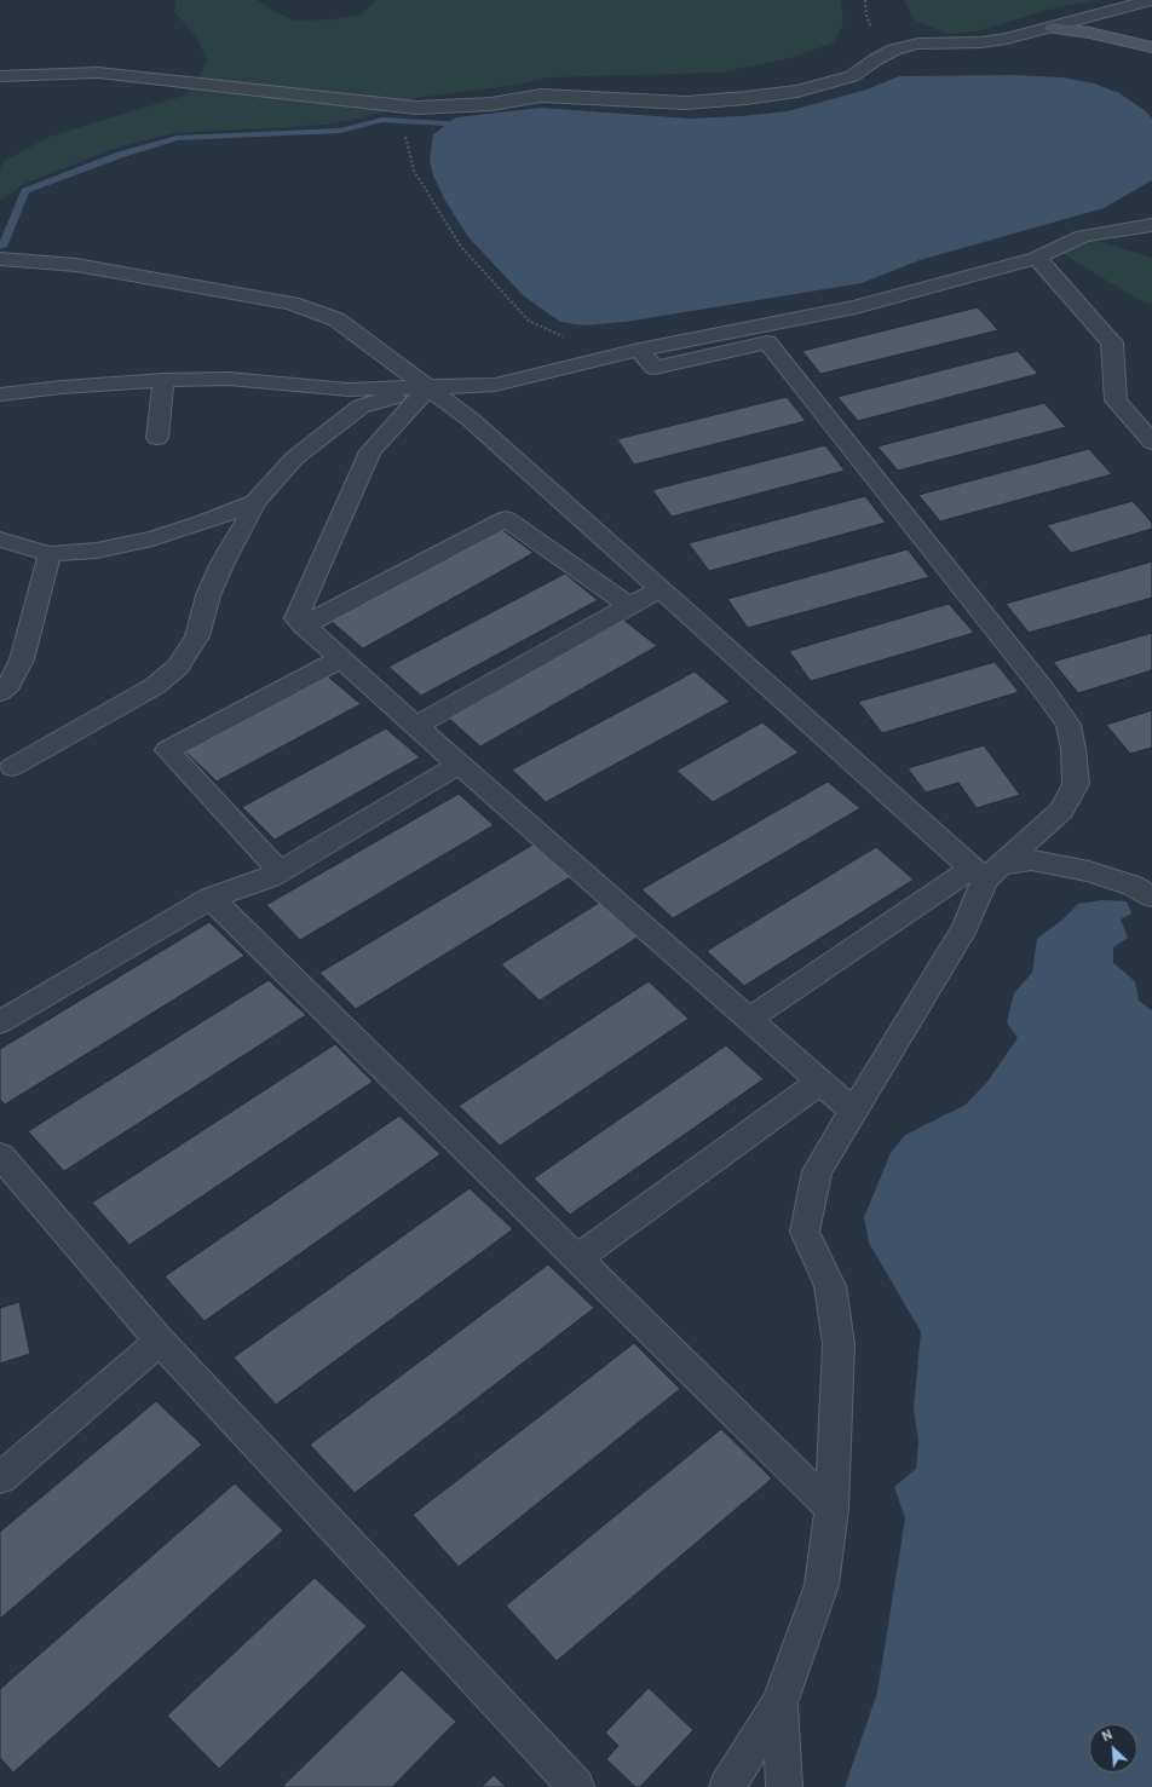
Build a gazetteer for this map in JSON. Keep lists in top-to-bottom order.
{
  "north": "top left"
}
